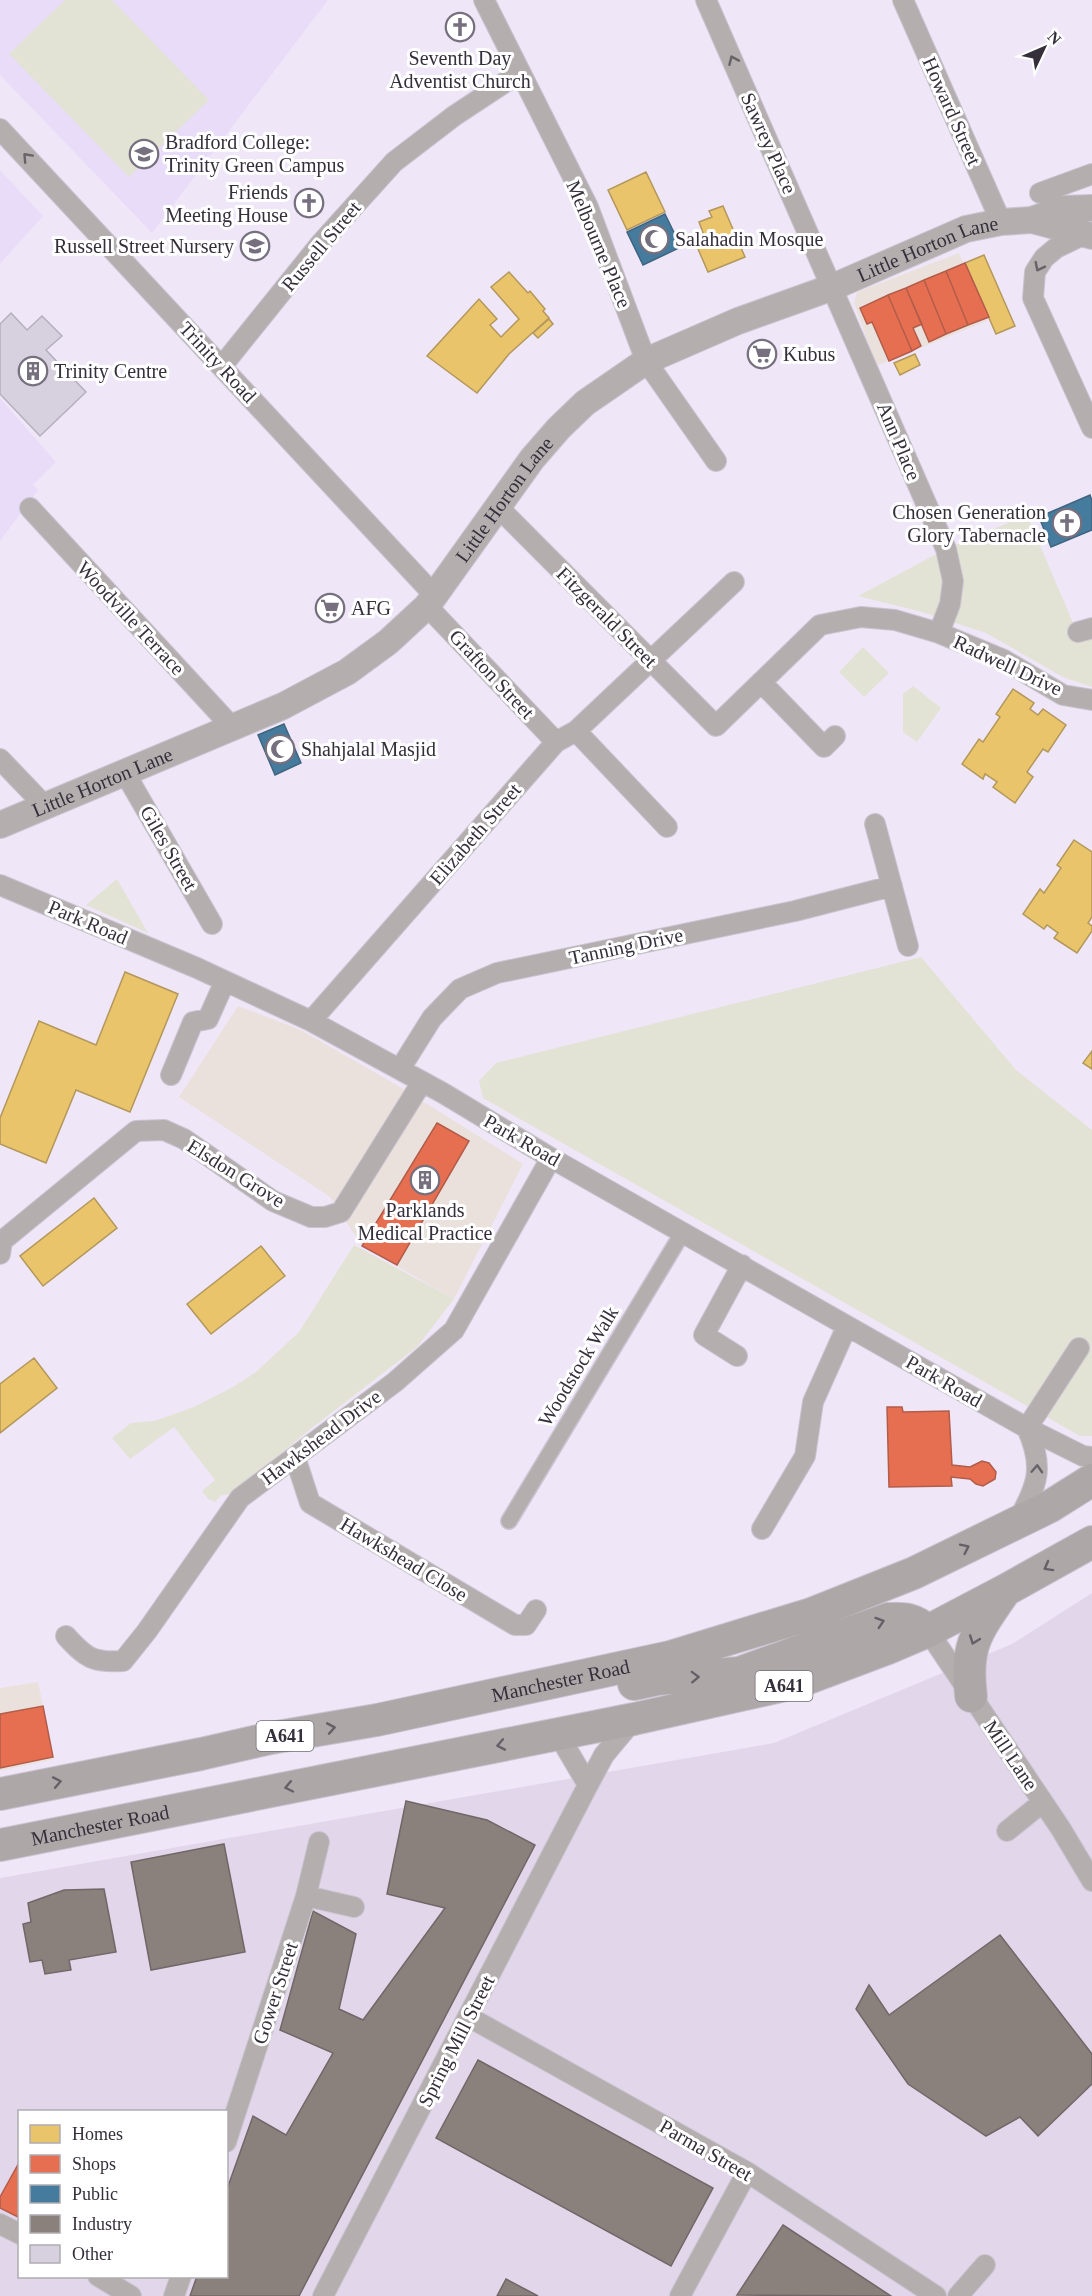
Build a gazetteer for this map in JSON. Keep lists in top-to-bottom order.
{
  "streets": {
    "main road": ["Manchester Road", "A641"],
    "street": [
      "Howard Street",
      "Sawrey Place",
      "Melbourne Place",
      "Russell Street",
      "Little Horton Lane",
      "Trinity Road",
      "Ann Place",
      "Fitzgerald Street",
      "Woodville Terrace",
      "Radwell Drive",
      "Grafton Street",
      "Elizabeth Street",
      "Giles Street",
      "Park Road",
      "Tanning Drive",
      "Elsdon Grove",
      "Woodstock Walk",
      "Hawkshead Drive",
      "Hawkshead Close",
      "Mill Lane",
      "Gower Street",
      "Spring Mill Street",
      "Parma Street"
    ]
  },
  "crossings": [
    ["Howard Street", "Little Horton Lane"],
    ["Sawrey Place", "Little Horton Lane"],
    ["Sawrey Place", "Ann Place"],
    ["Melbourne Place", "Russell Street"],
    ["Melbourne Place", "Little Horton Lane"],
    ["Russell Street", "Trinity Road"],
    ["Little Horton Lane", "Trinity Road"],
    ["Little Horton Lane", "Ann Place"],
    ["Little Horton Lane", "Fitzgerald Street"],
    ["Little Horton Lane", "Woodville Terrace"],
    ["Little Horton Lane", "Grafton Street"],
    ["Little Horton Lane", "Giles Street"],
    ["Trinity Road", "Grafton Street"],
    ["Ann Place", "Radwell Drive"],
    ["Fitzgerald Street", "Radwell Drive"],
    ["Fitzgerald Street", "Elizabeth Street"],
    ["Grafton Street", "Elizabeth Street"],
    ["Elizabeth Street", "Park Road"],
    ["Park Road", "Tanning Drive"],
    ["Park Road", "Elsdon Grove"],
    ["Park Road", "Woodstock Walk"],
    ["Park Road", "Hawkshead Drive"],
    ["Hawkshead Drive", "Hawkshead Close"],
    ["Manchester Road", "Mill Lane"],
    ["Manchester Road", "Spring Mill Street"],
    ["Spring Mill Street", "Parma Street"]
  ],
  "one_way": ["Sawrey Place", "Trinity Road"],
  "places": {
    "church": ["Seventh Day Adventist Church", "Friends Meeting House", "Chosen Generation Glory Tabernacle"],
    "school or university": ["Bradford College: Trinity Green Campus", "Russell Street Nursery"],
    "mosque": ["Salahadin Mosque", "Shahjalal Masjid"],
    "supermarket": ["Kubus", "AFG"],
    "building": ["Trinity Centre", "Parklands Medical Practice"]
  },
  "legend": [
    "Homes",
    "Shops",
    "Public",
    "Industry",
    "Other"
  ],
  "north": "top right"
}
